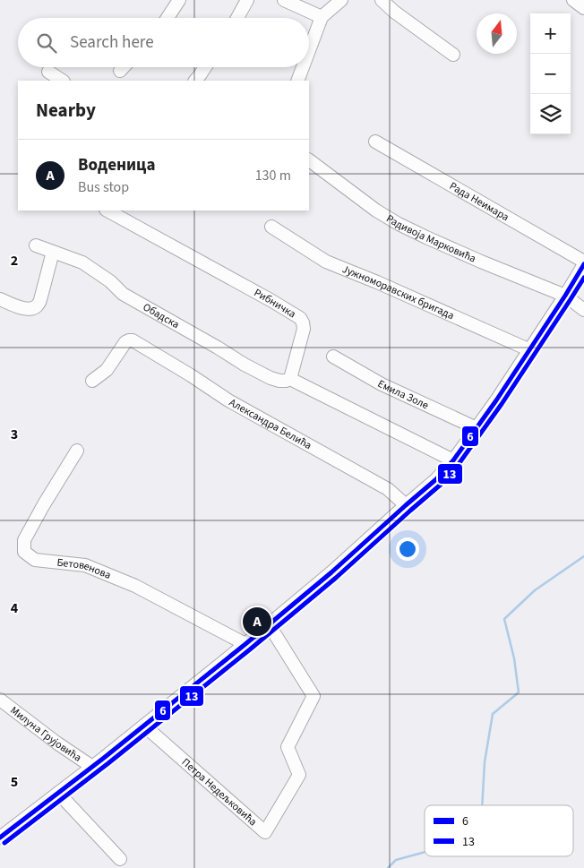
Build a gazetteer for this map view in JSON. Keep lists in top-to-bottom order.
{
  "streets": {
    "street": [
      "Рада Неимара",
      "Радивоја Марковића",
      "Јужноморавских бригада",
      "Рибничка",
      "Обадска",
      "Емила Золе",
      "Александра Белића",
      "Бетовенова",
      "Милуна Грујовића",
      "Петра Недељковића"
    ]
  },
  "crossings": [
    ["Рибничка", "Обадска"]
  ],
  "lines": ["transit line 6", "transit line 13"],
  "legend": ["6", "13"],
  "north": "top",
  "page": {
    "map_buttons": ["+", "−"],
    "search": "Search here",
    "heading": "Nearby",
    "list": [
      {
        "mark": "A",
        "name": "Воденица",
        "note": "Bus stop",
        "value": "130 m"
      }
    ],
    "pins": "A"
  },
  "grid": {
    "rows": [
      "2",
      "3",
      "4",
      "5"
    ]
  }
}
